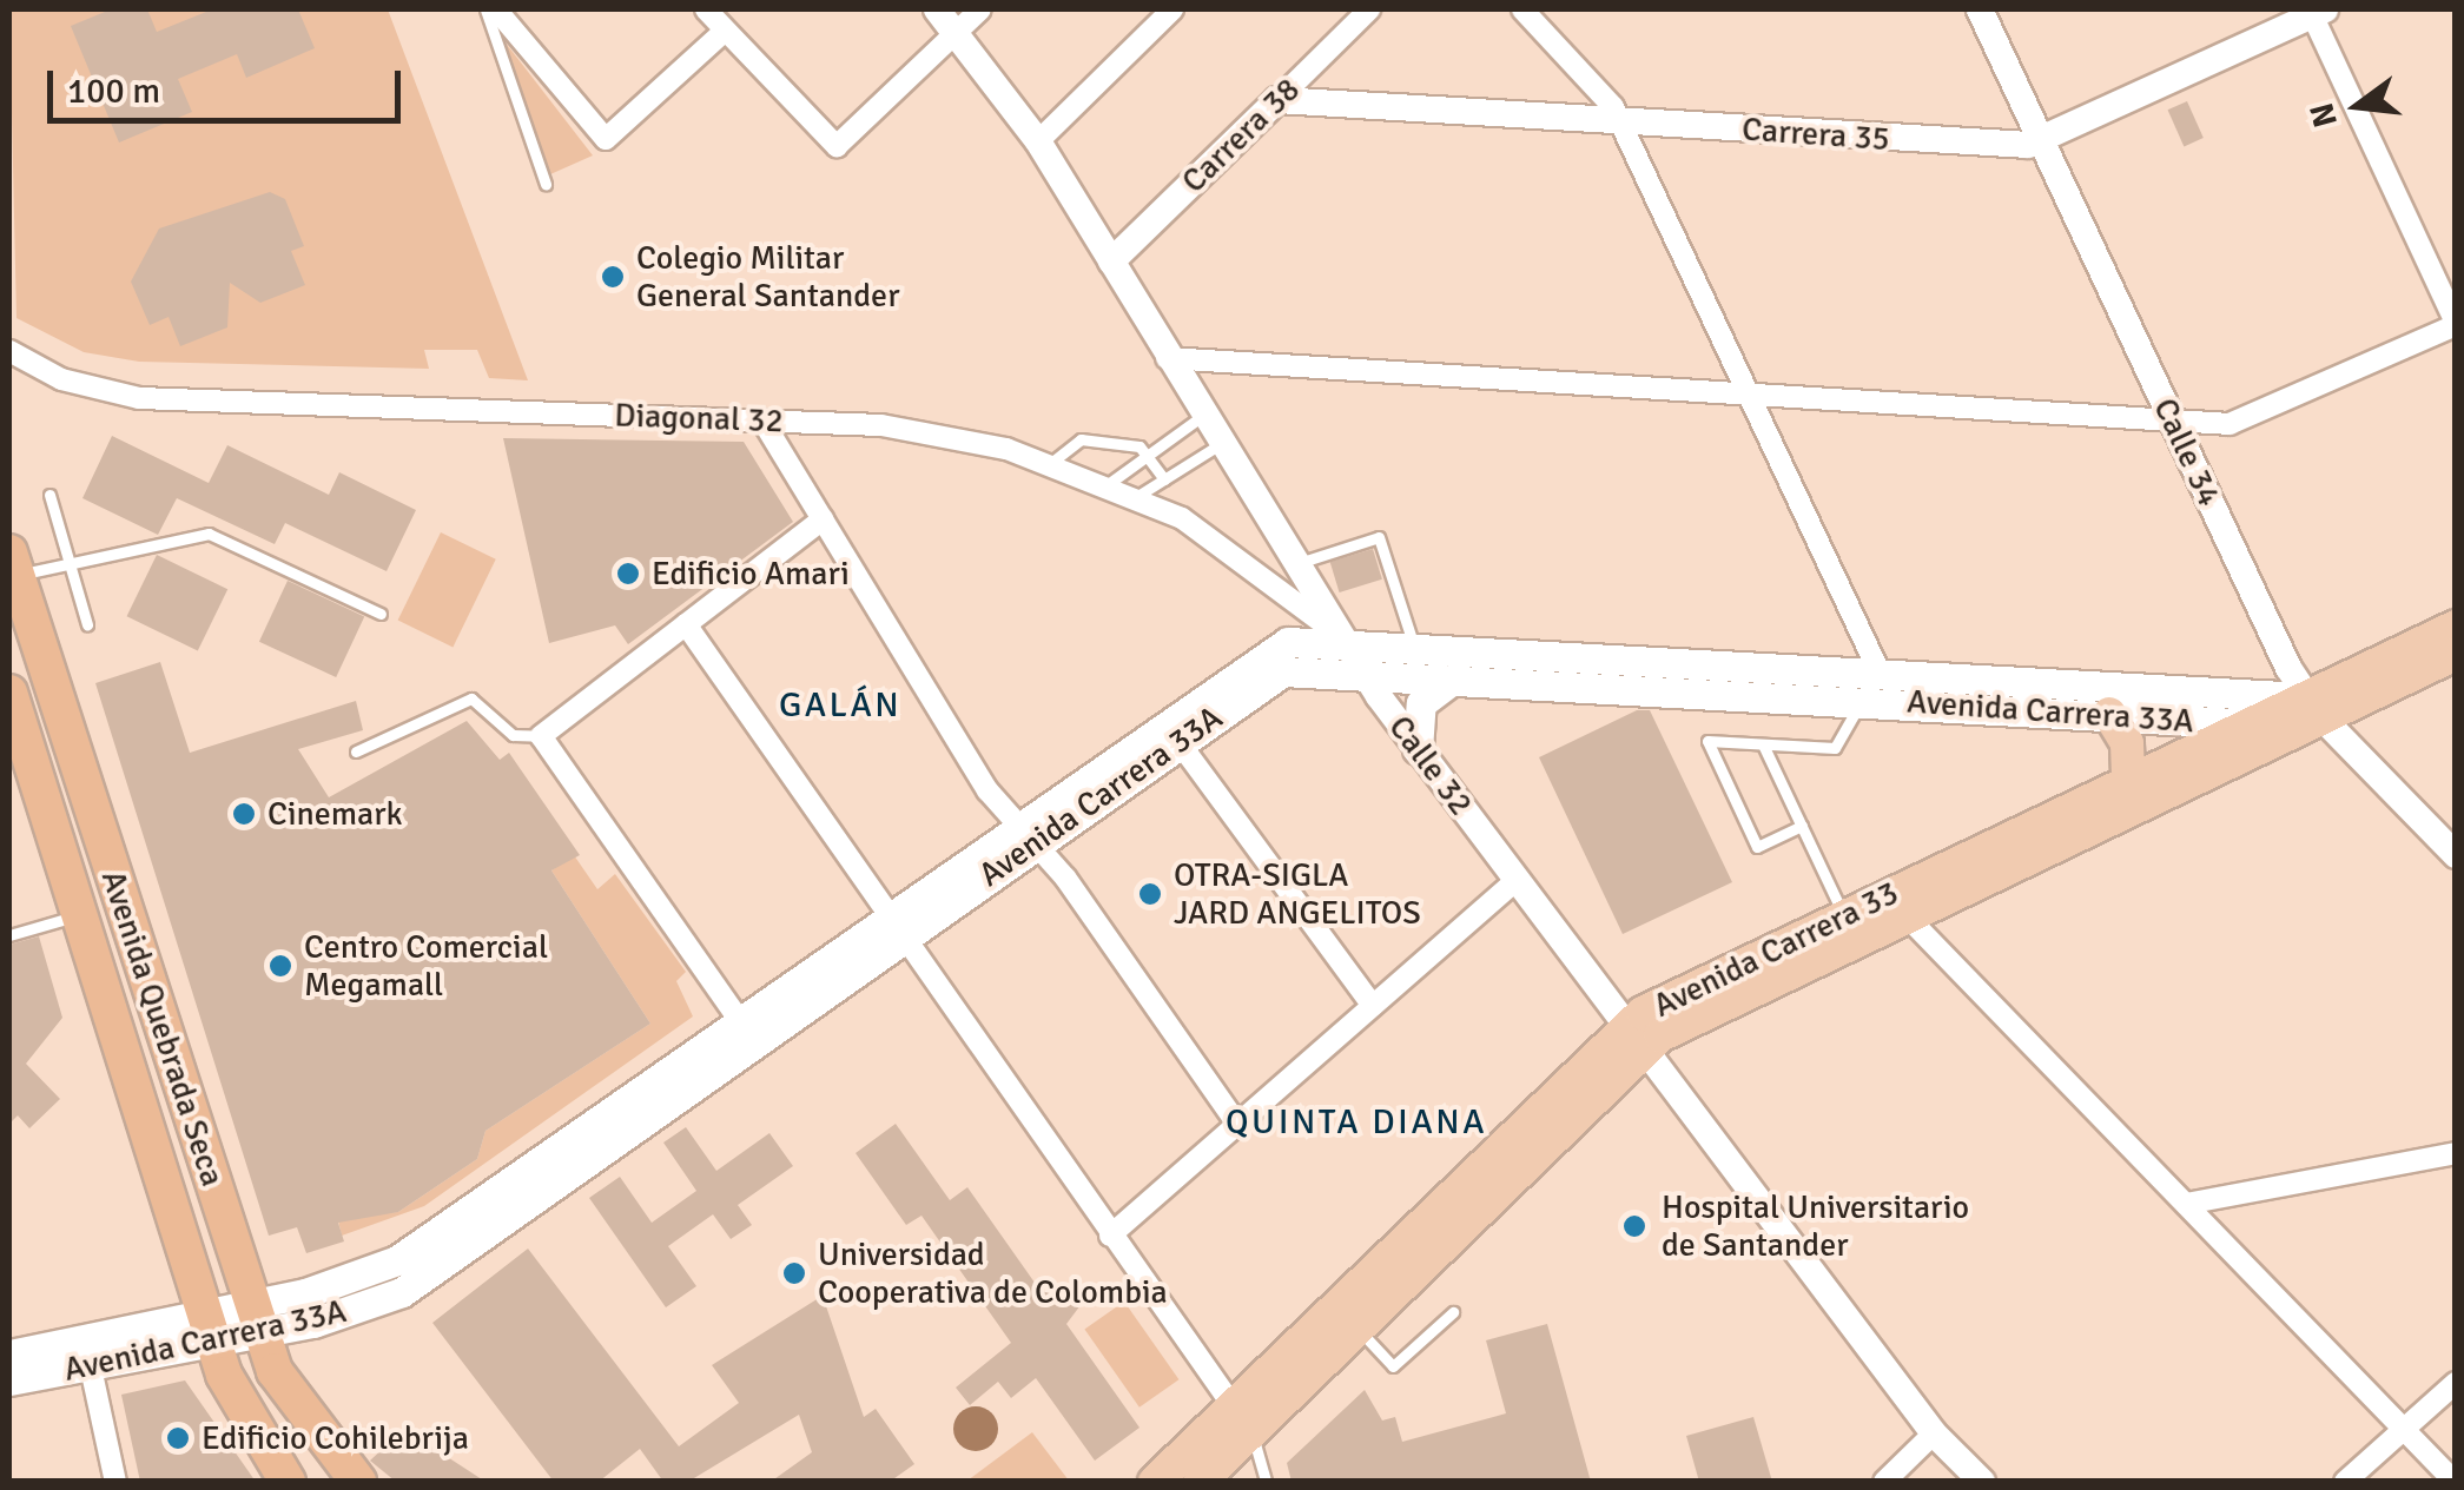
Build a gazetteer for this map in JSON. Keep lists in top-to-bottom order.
{
  "streets": {
    "highway": ["Avenida Quebrada Seca"],
    "main road": ["Avenida Carrera 33A", "Avenida Carrera 33"],
    "street": [
      "Carrera 35",
      "Carrera 38",
      "Diagonal 32",
      "Calle 34",
      "Calle 32"
    ]
  },
  "crossings": [
    ["Carrera 35", "Carrera 38"],
    ["Carrera 35", "Calle 34"],
    ["Carrera 38", "Calle 32"],
    ["Diagonal 32", "Avenida Carrera 33A"],
    ["Diagonal 32", "Calle 32"],
    ["Calle 34", "Avenida Carrera 33A"],
    ["Calle 34", "Avenida Carrera 33"],
    ["Avenida Carrera 33A", "Calle 32"],
    ["Avenida Carrera 33A", "Avenida Carrera 33"],
    ["Avenida Carrera 33A", "Avenida Quebrada Seca"],
    ["Calle 32", "Avenida Carrera 33"]
  ],
  "districts": ["GALÁN", "QUINTA DIANA"],
  "places": [
    "Colegio Militar General Santander",
    "Edificio Amari",
    "Cinemark",
    "OTRA-SIGLA JARD ANGELITOS",
    "Centro Comercial Megamall",
    "Hospital Universitario de Santander",
    "Universidad Cooperativa de Colombia",
    "Edificio Cohilebrija"
  ],
  "scale_bar": "100 m",
  "north": "left"
}
